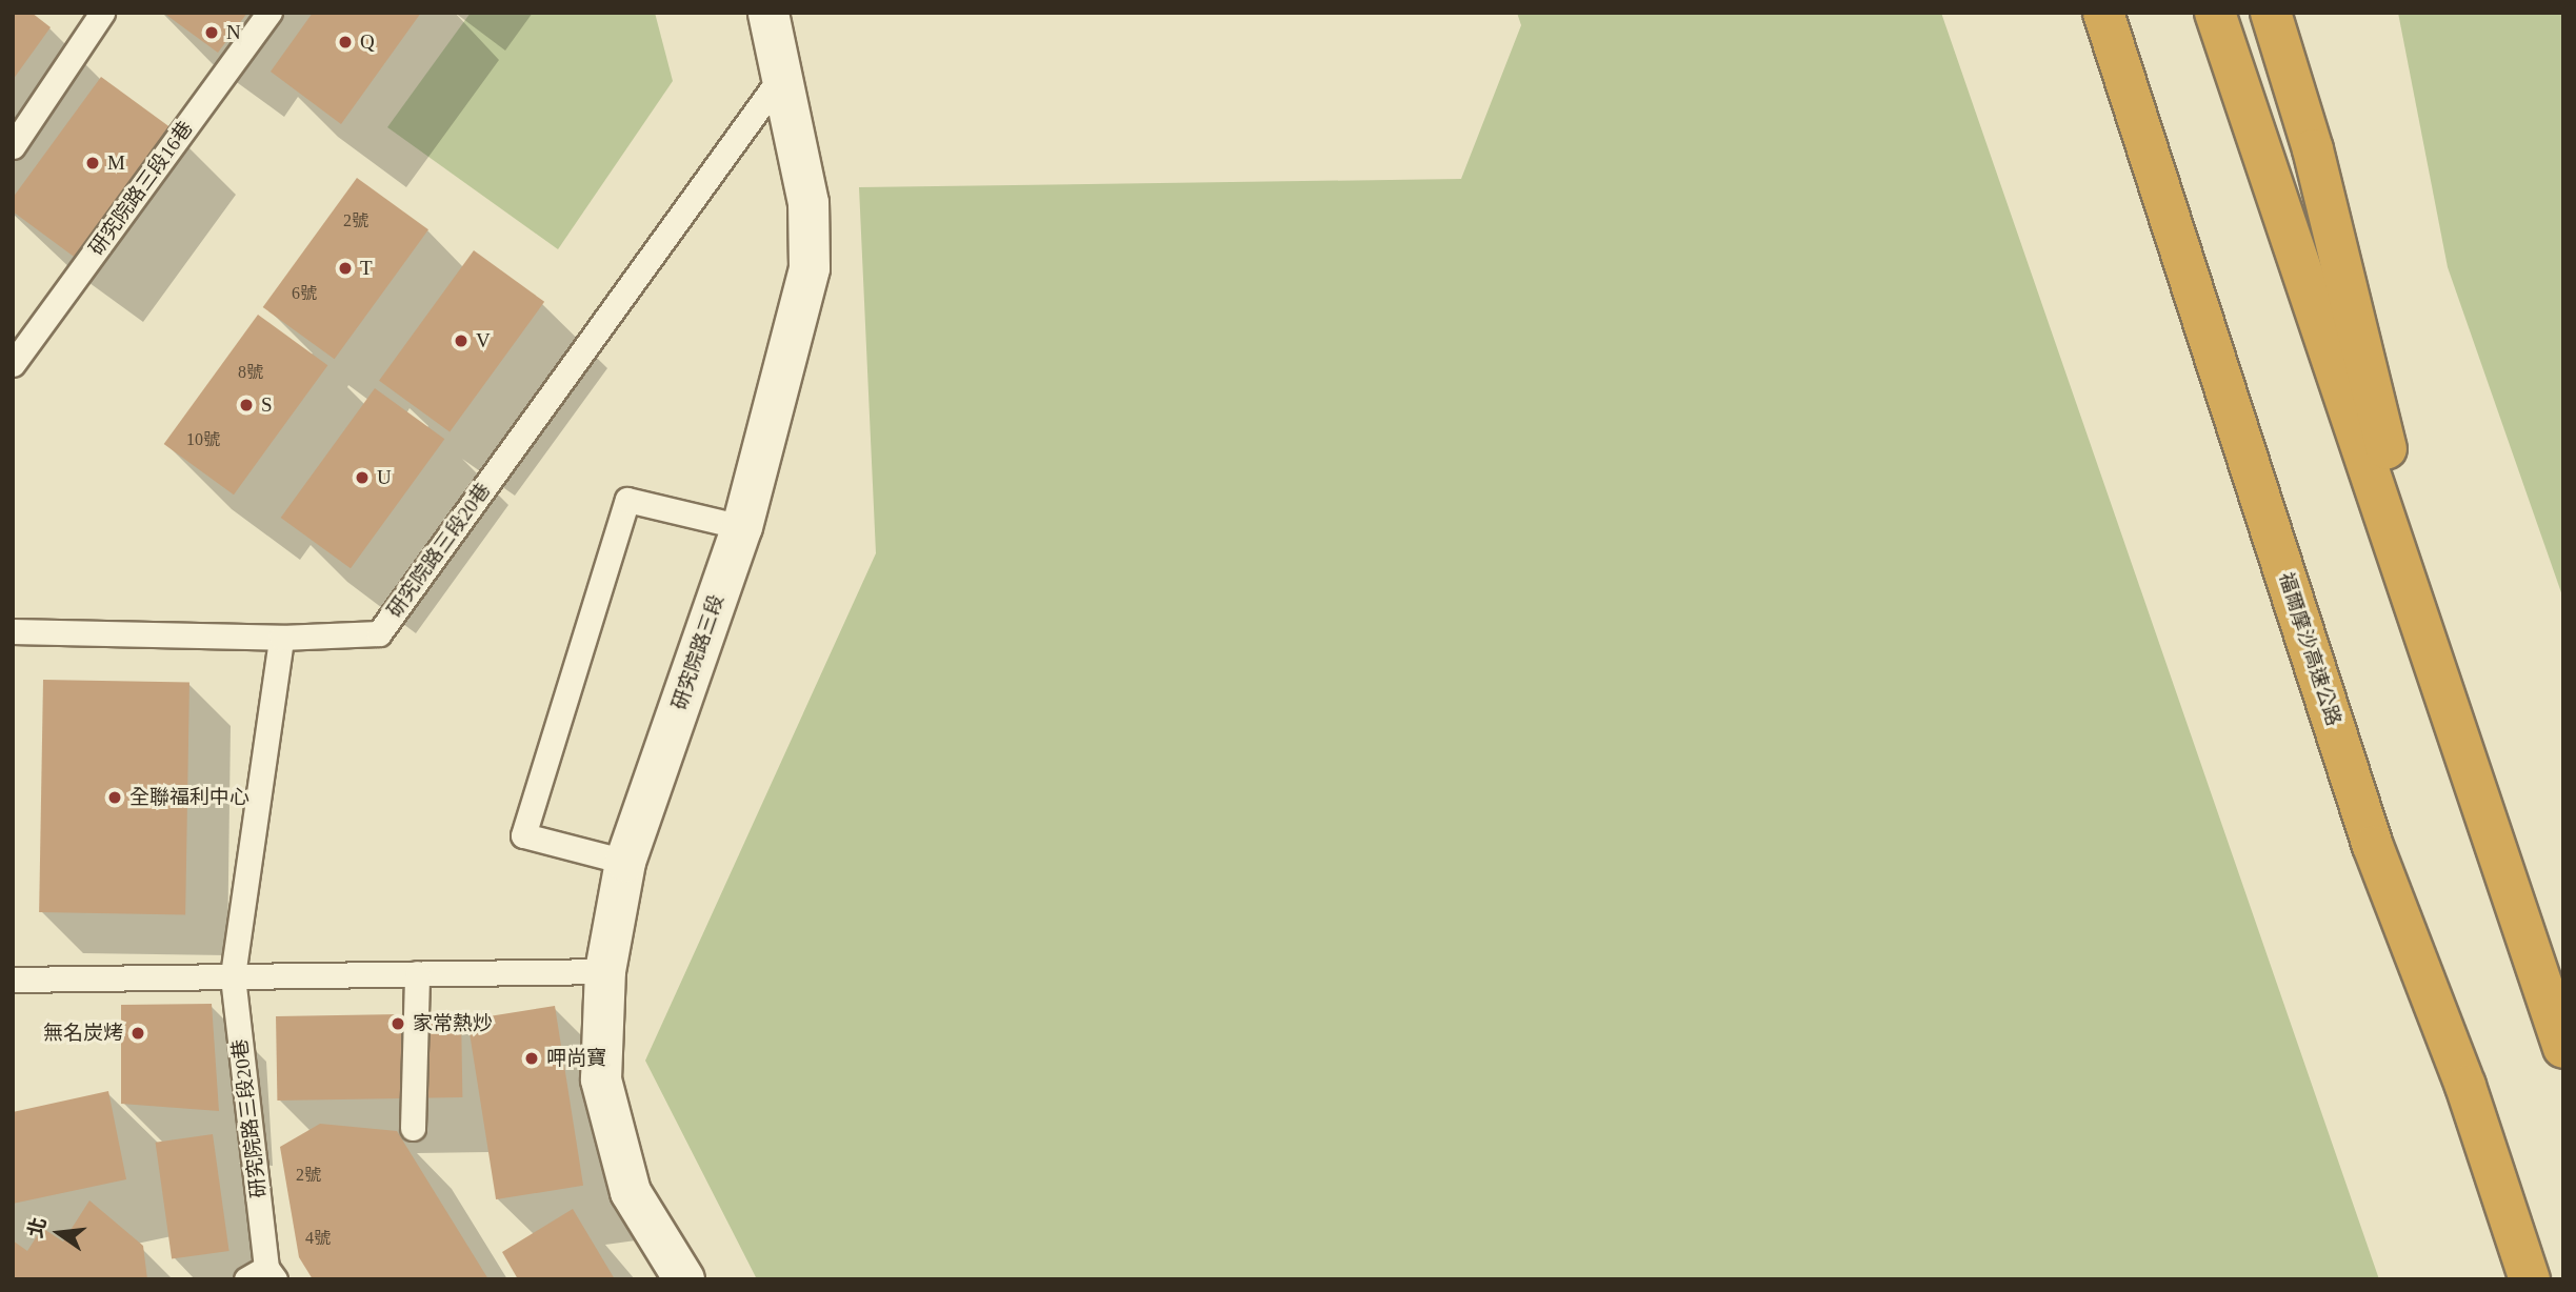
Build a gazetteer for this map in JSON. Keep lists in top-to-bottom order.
{
  "streets": {
    "highway": ["福爾摩沙高速公路"],
    "street": ["研究院路三段"],
    "lane": ["研究院路三段16巷", "研究院路三段20巷"]
  },
  "crossings": [
    ["研究院路三段20巷", "研究院路三段"]
  ],
  "places": [
    "N",
    "Q",
    "M",
    "T",
    "V",
    "S",
    "U",
    "全聯福利中心",
    "家常熱炒",
    "無名炭烤",
    "呷尚寶"
  ],
  "house_numbers": [
    "2號",
    "6號",
    "8號",
    "10號",
    "2號",
    "4號"
  ],
  "north": "left"
}
